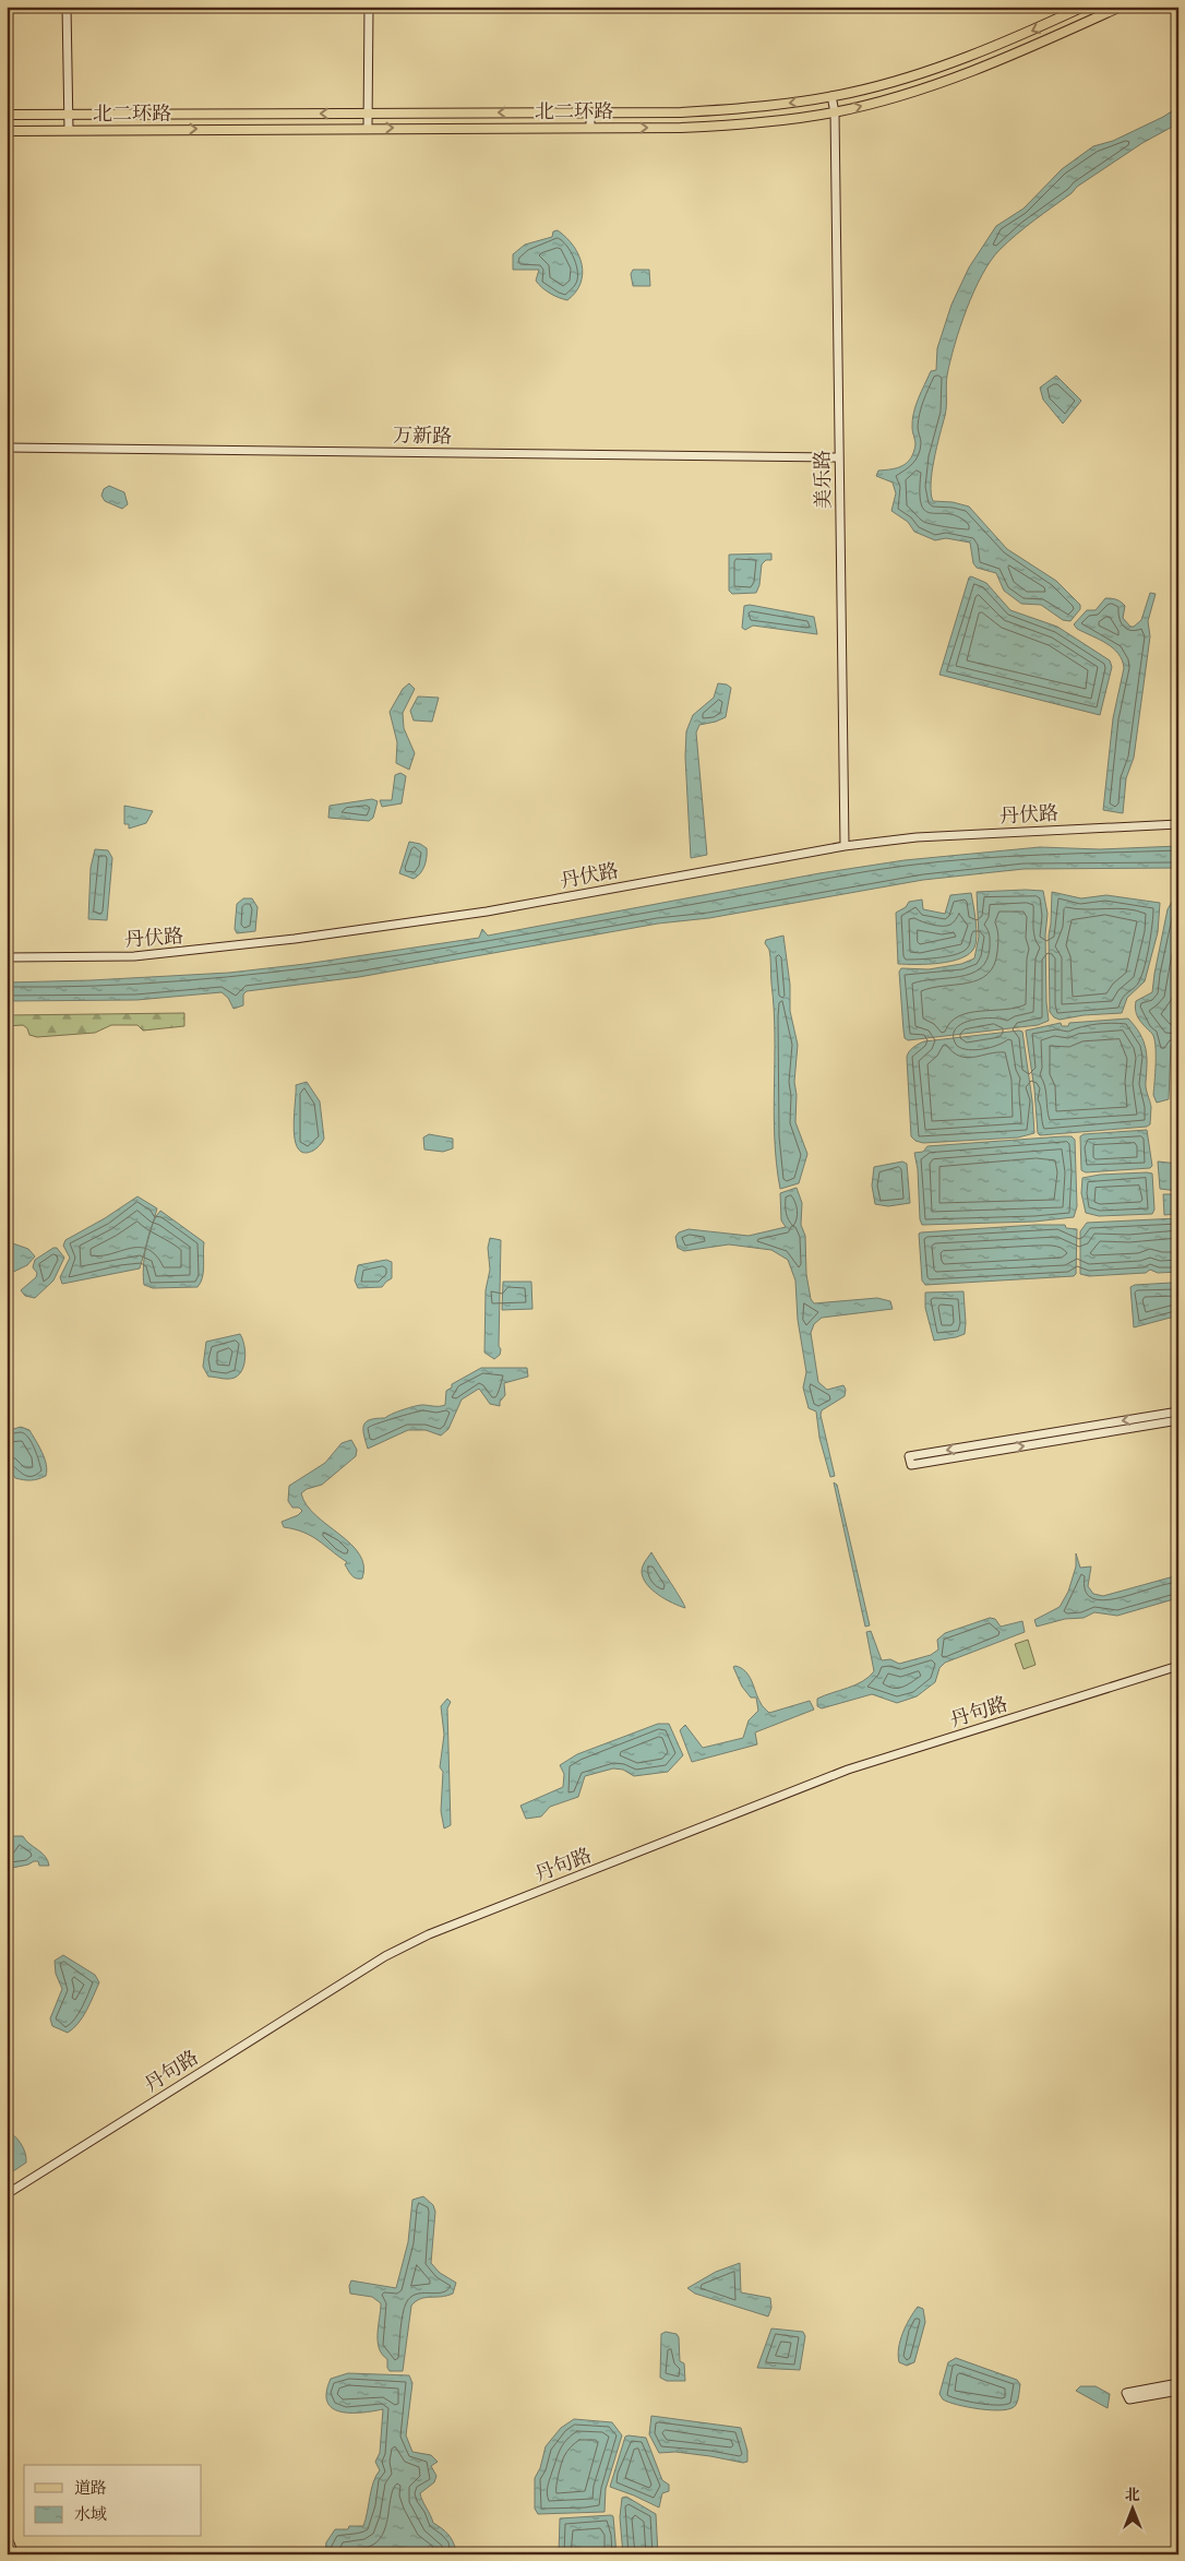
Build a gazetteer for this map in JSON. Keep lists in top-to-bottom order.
{
  "streets": {
    "main road": ["北二环路"],
    "street": [
      "万新路",
      "美乐路",
      "丹伏路",
      "丹句路"
    ]
  },
  "crossings": [
    ["北二环路", "美乐路"],
    ["万新路", "美乐路"],
    ["美乐路", "丹伏路"]
  ],
  "legend": ["道路", "水域"],
  "north": "top"
}
